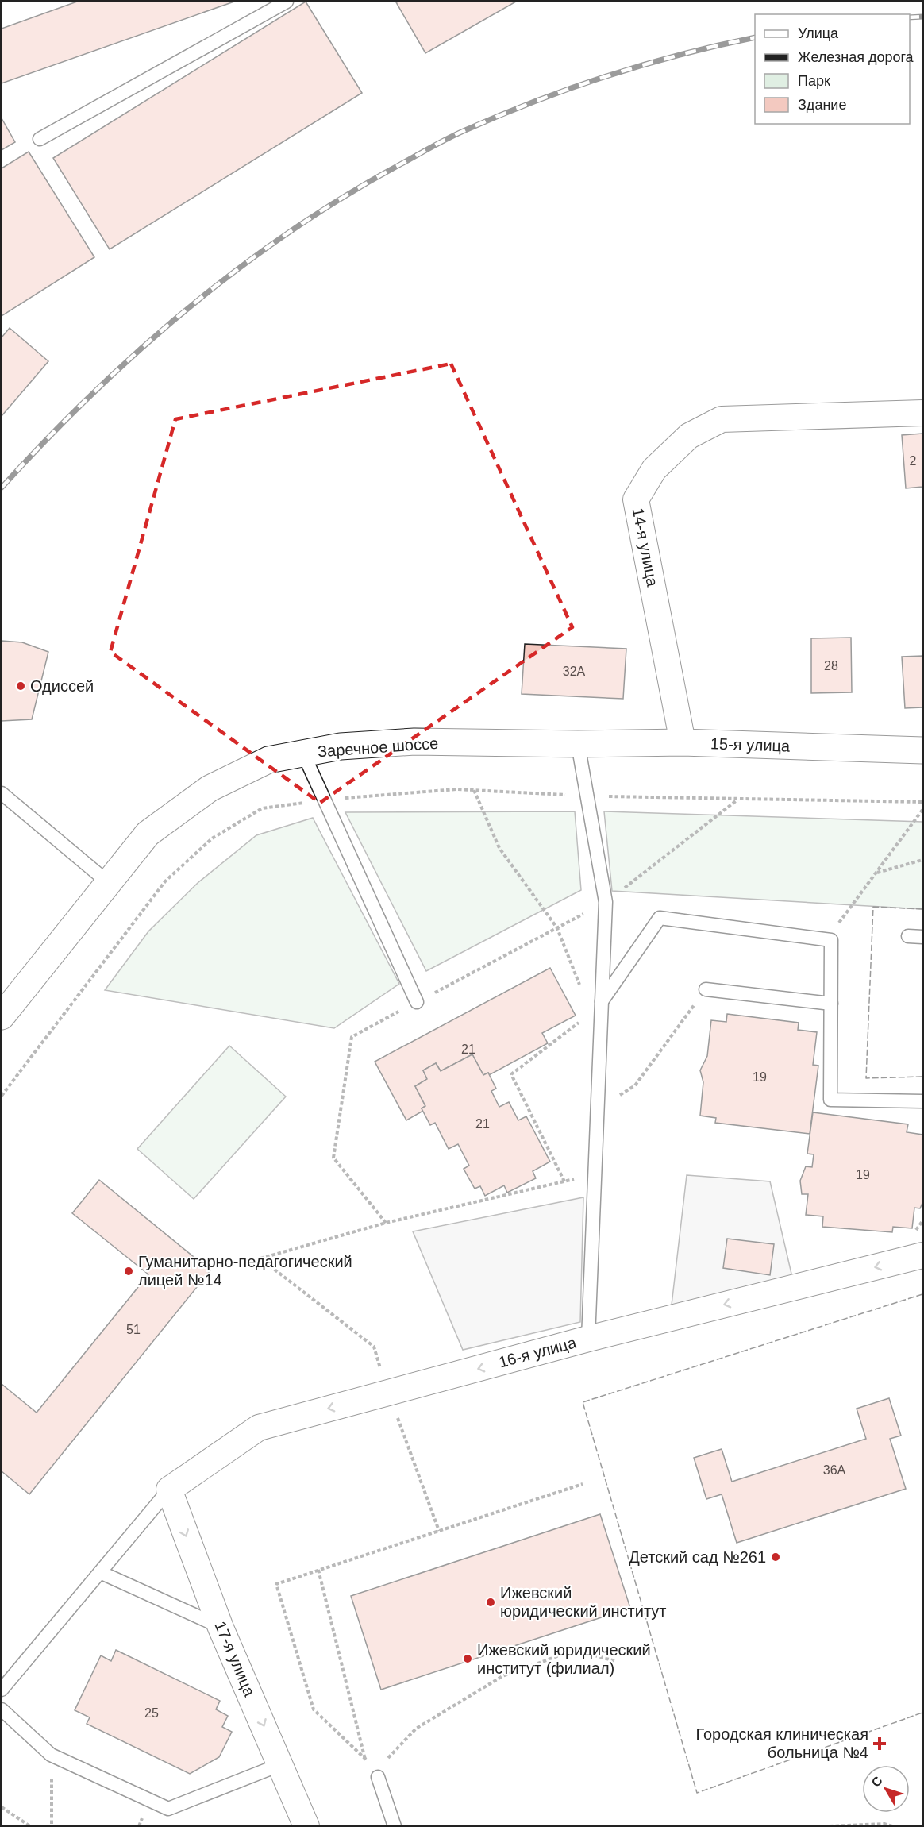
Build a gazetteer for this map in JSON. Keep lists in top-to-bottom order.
{
  "streets": {
    "main road": ["15-я улица", "Заречное шоссе"],
    "street": ["14-я улица", "16-я улица", "17-я улица"]
  },
  "crossings": [
    ["14-я улица", "15-я улица"],
    ["15-я улица", "Заречное шоссе"],
    ["16-я улица", "17-я улица"]
  ],
  "one_way": ["16-я улица", "17-я улица"],
  "places": {
    "other": [
      "Одиссей",
      "Гуманитарно-педагогический лицей №14",
      "Детский сад №261",
      "Ижевский юридический институт",
      "Ижевский юридический институт (филиал)"
    ],
    "health": ["Городская клиническая больница №4"]
  },
  "house_numbers": [
    "2",
    "28",
    "32А",
    "21",
    "19",
    "21",
    "19",
    "51",
    "36А",
    "25"
  ],
  "legend": [
    "Улица",
    "Железная дорога",
    "Парк",
    "Здание"
  ],
  "north": "top left"
}
